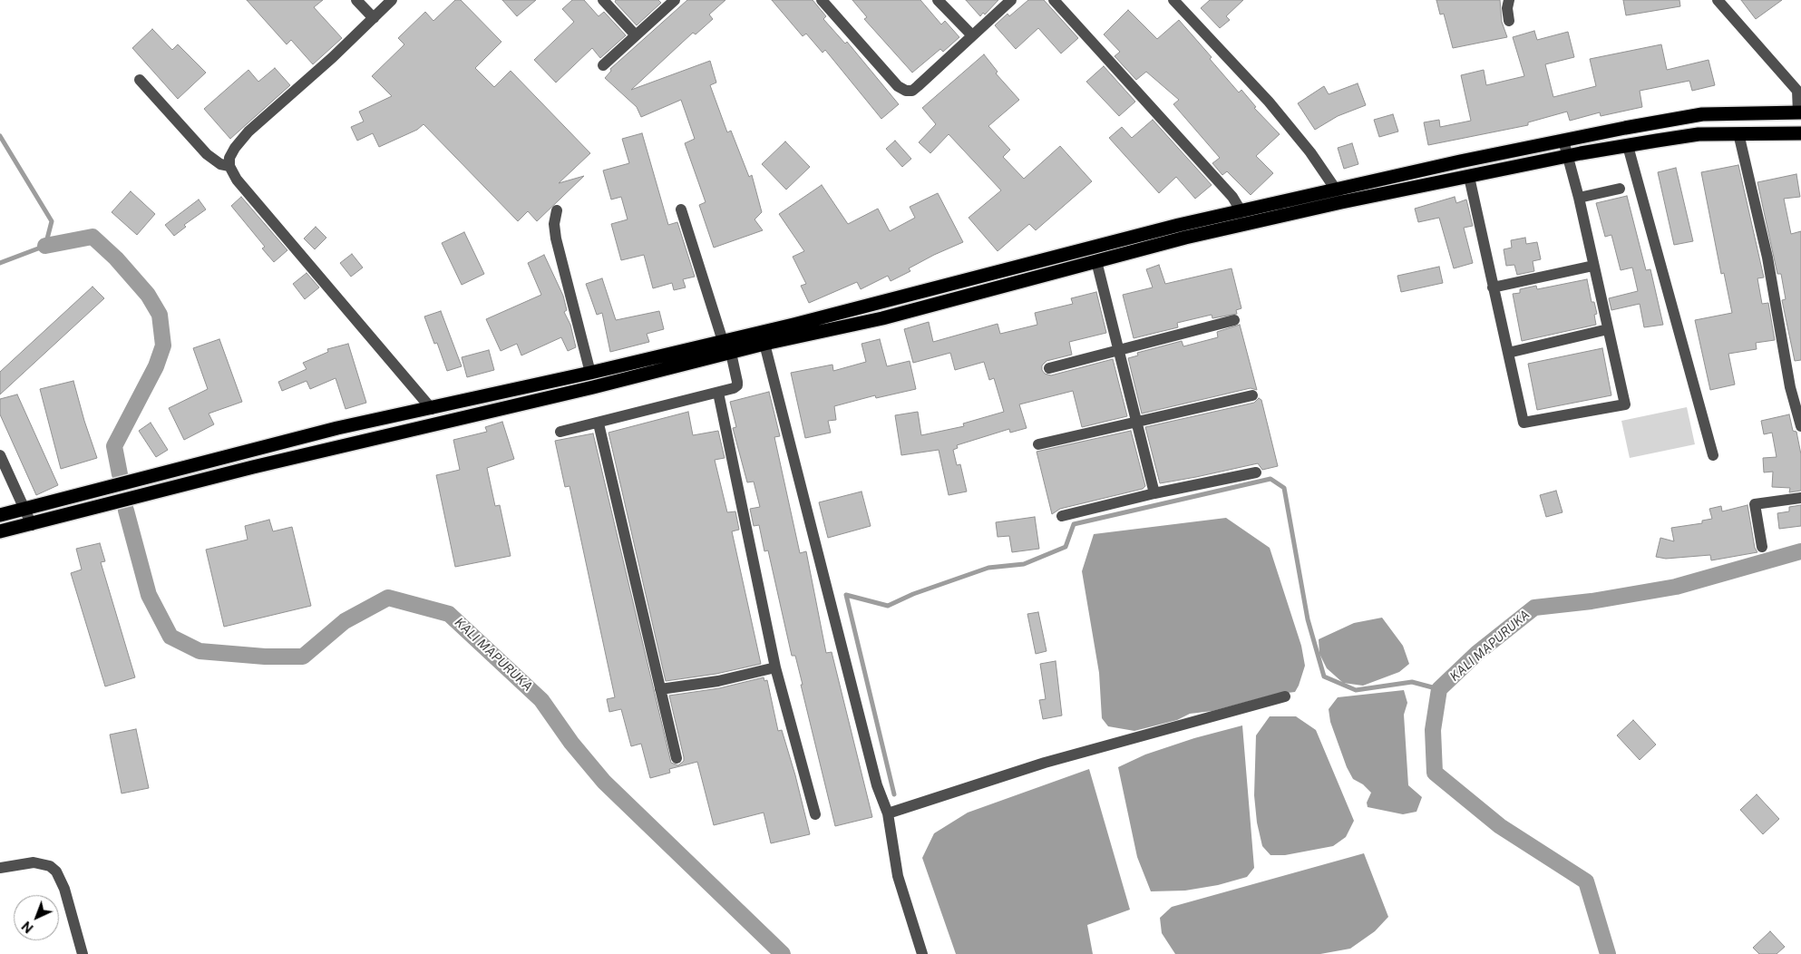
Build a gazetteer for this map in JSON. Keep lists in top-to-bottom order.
{
  "water": ["KALI MAPURUKA"],
  "north": "bottom left"
}
